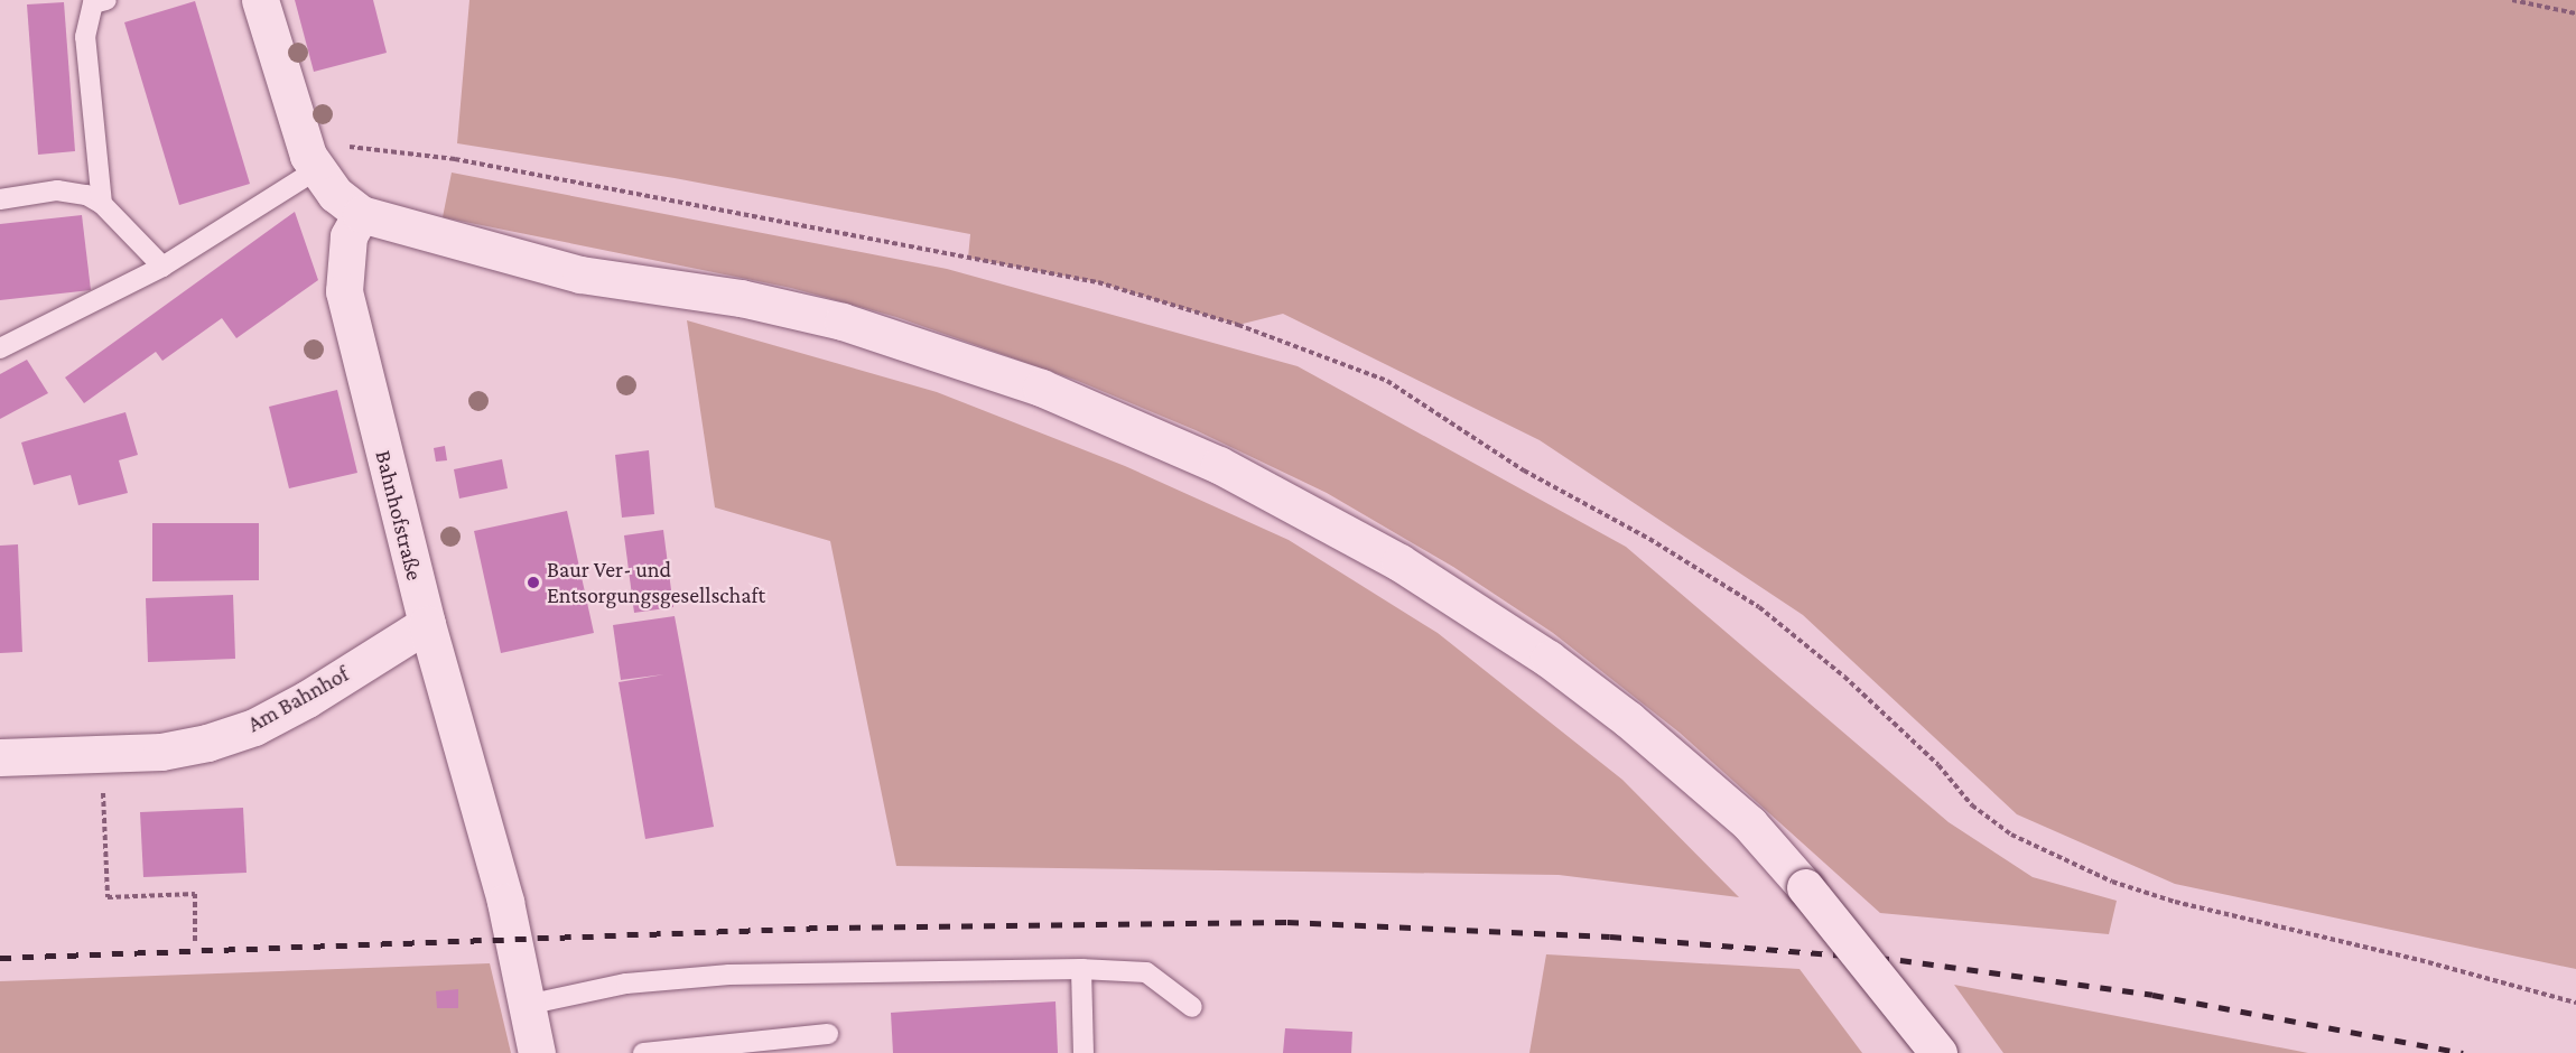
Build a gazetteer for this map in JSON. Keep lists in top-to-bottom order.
{
  "streets": {
    "main road": ["Bahnhofstraße", "Am Bahnhof"]
  },
  "crossings": [
    ["Bahnhofstraße", "Am Bahnhof"]
  ],
  "places": ["Baur Ver- und Entsorgungsgesellschaft"]
}
